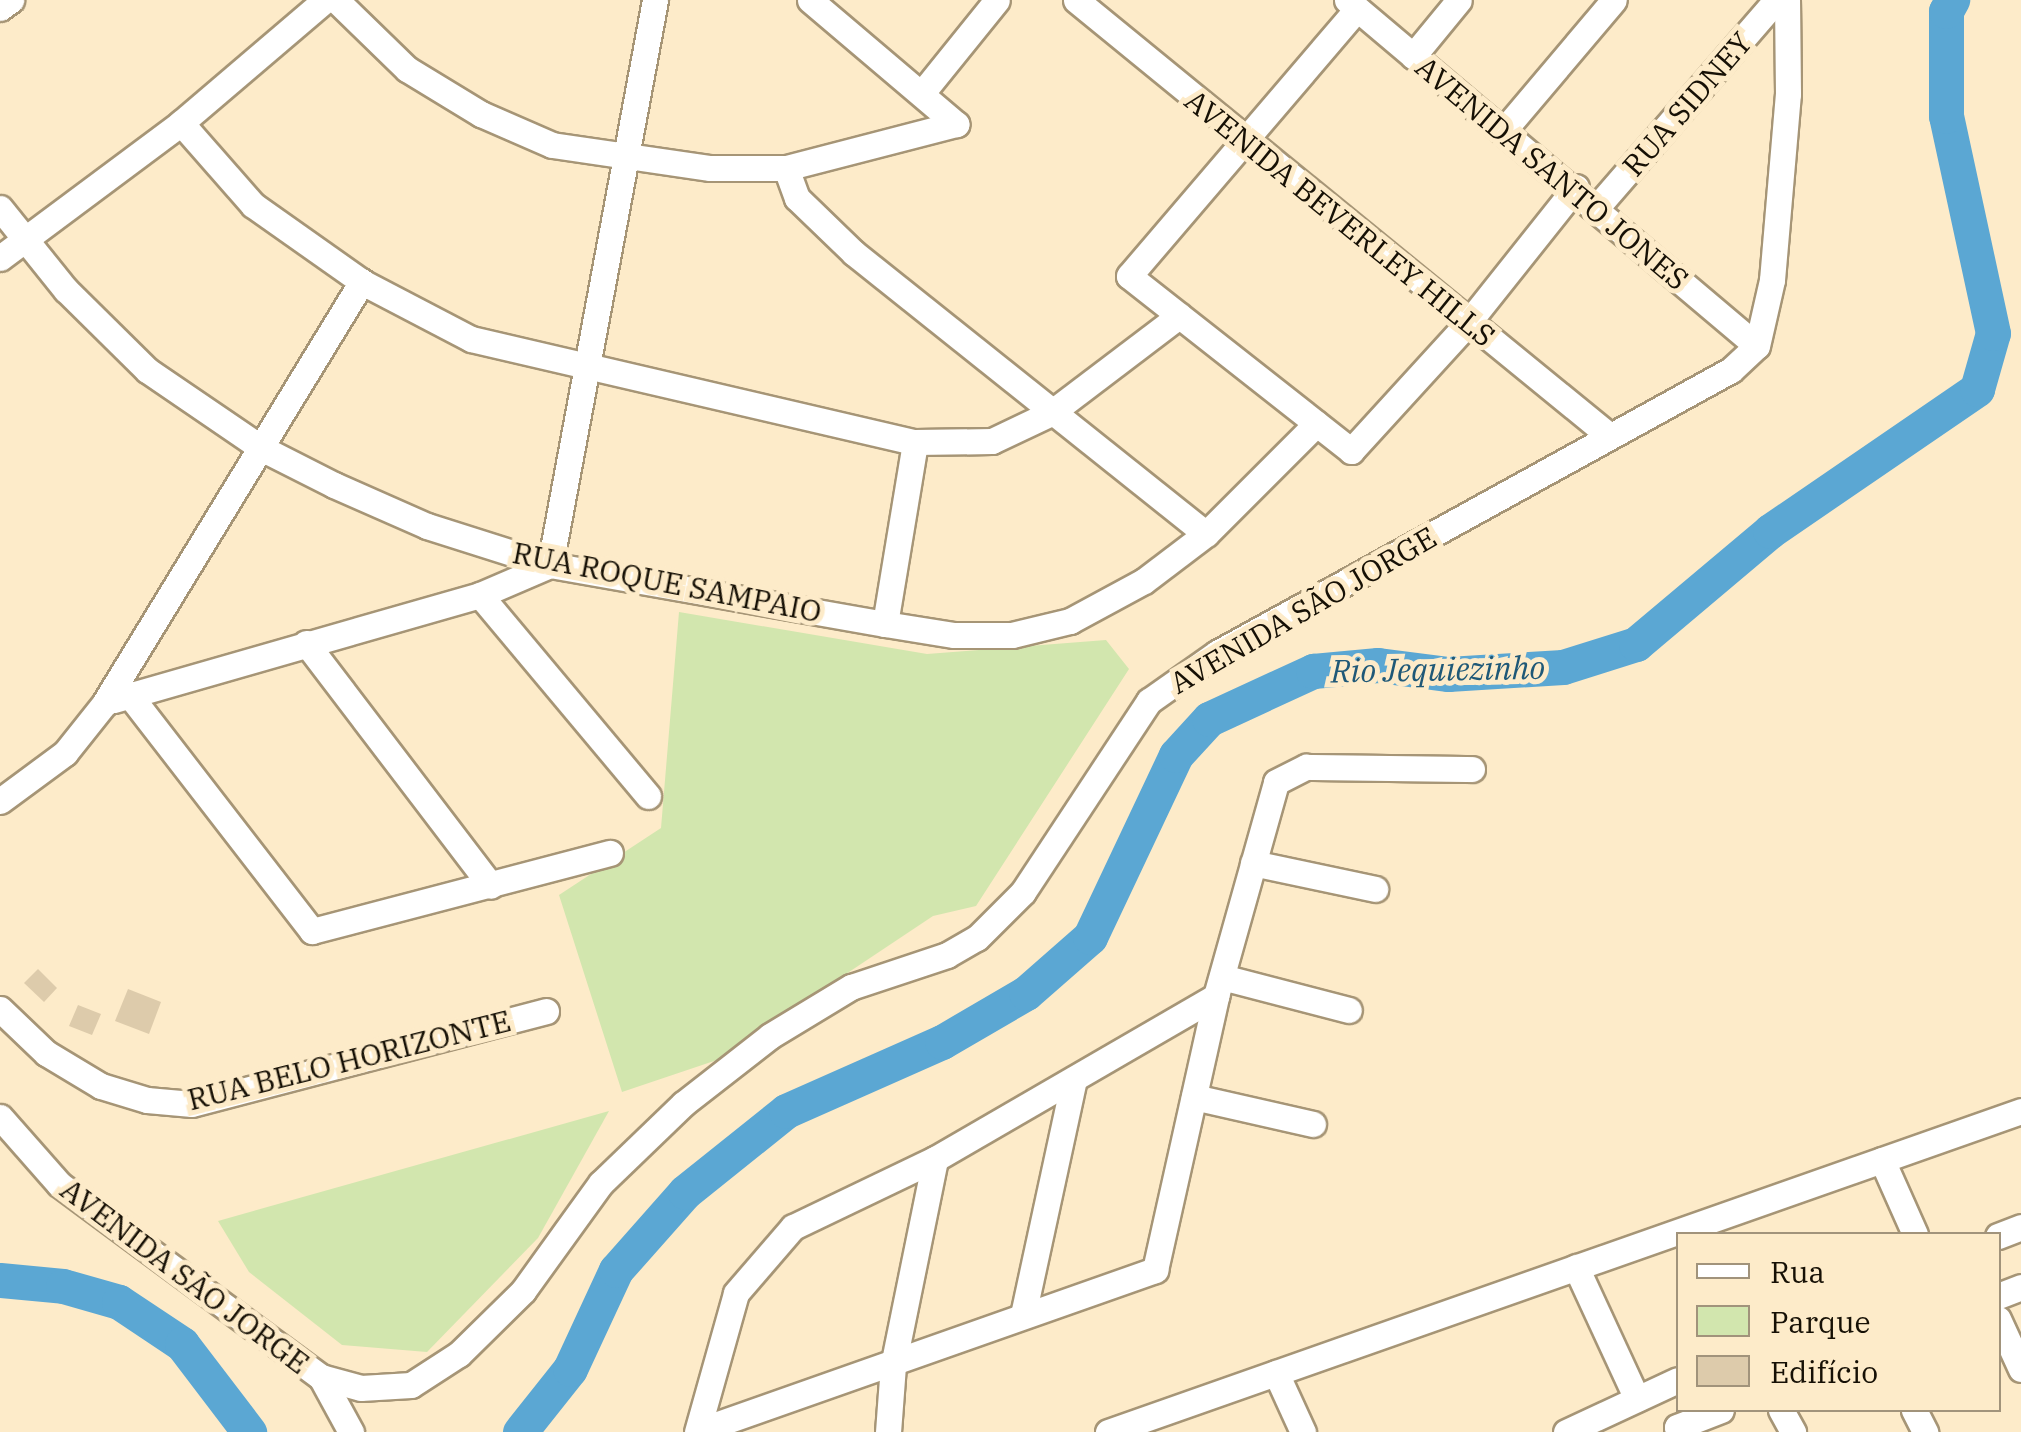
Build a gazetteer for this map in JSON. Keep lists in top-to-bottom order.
{
  "streets": {
    "street": [
      "RUA SIDNEY",
      "AVENIDA SANTO JONES",
      "AVENIDA BEVERLEY HILLS",
      "RUA ROQUE SAMPAIO",
      "AVENIDA SÃO JORGE",
      "RUA BELO HORIZONTE"
    ]
  },
  "crossings": [
    ["RUA SIDNEY", "AVENIDA SANTO JONES"],
    ["AVENIDA SANTO JONES", "AVENIDA SÃO JORGE"],
    ["AVENIDA BEVERLEY HILLS", "AVENIDA SÃO JORGE"]
  ],
  "water": ["Rio Jequiezinho"],
  "legend": ["Rua", "Parque", "Edifício"]
}
